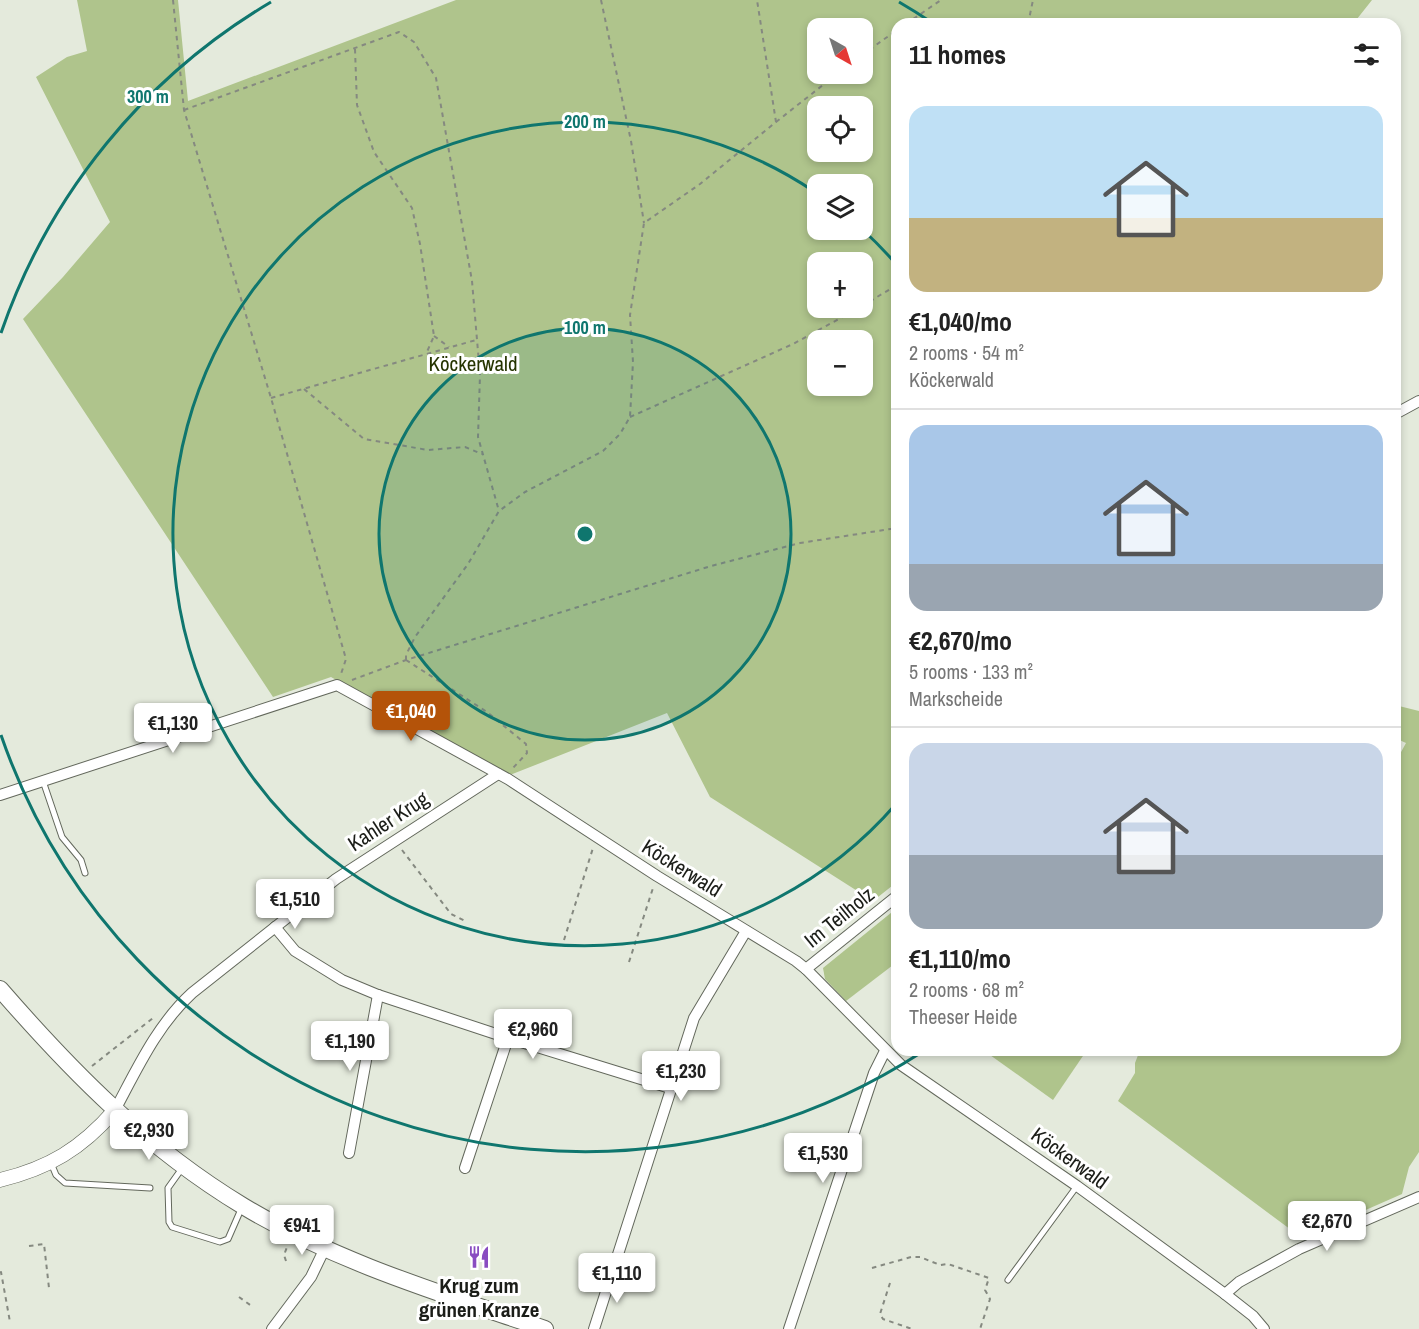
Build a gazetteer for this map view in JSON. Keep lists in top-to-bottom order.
{
  "streets": {
    "street": ["Kahler Krug", "Köckerwald", "Im Teilholz"]
  },
  "crossings": [
    ["Kahler Krug", "Köckerwald"],
    ["Köckerwald", "Im Teilholz"]
  ],
  "parks": ["Köckerwald"],
  "places": {
    "restaurant": ["Krug zum grünen Kranze"]
  },
  "north": "bottom right",
  "page": {
    "map_buttons": ["+", "−"],
    "heading": "11 homes",
    "list": [
      {
        "name": "€1,040/mo",
        "note": "2 rooms · 54 m² · Köckerwald"
      },
      {
        "name": "€2,670/mo",
        "note": "5 rooms · 133 m² · Markscheide"
      },
      {
        "name": "€1,110/mo",
        "note": "2 rooms · 68 m² · Theeser Heide"
      }
    ],
    "price": [
      "€1,040",
      "€1,130",
      "€1,510",
      "€2,960",
      "€1,190",
      "€1,230",
      "€2,930",
      "€1,530",
      "€2,670",
      "€941",
      "€1,110"
    ]
  },
  "rings": ["300 m", "200 m", "100 m"]
}
